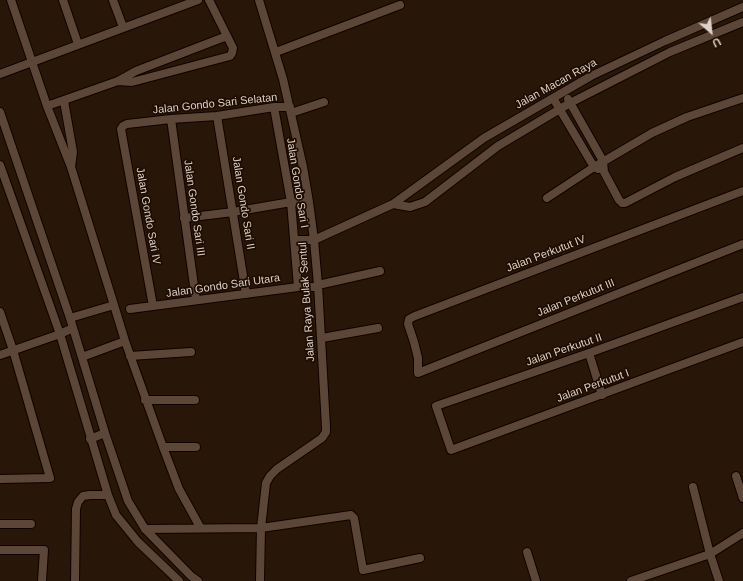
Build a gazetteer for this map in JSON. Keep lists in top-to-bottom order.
{
  "streets": {
    "street": [
      "Jalan Macan Raya",
      "Jalan Gondo Sari Selatan",
      "Jalan Gondo Sari I",
      "Jalan Gondo Sari II",
      "Jalan Gondo Sari III",
      "Jalan Gondo Sari IV",
      "Jalan Perkutut IV",
      "Jalan Gondo Sari Utara",
      "Jalan Perkutut III",
      "Jalan Raya Bulak Sentul",
      "Jalan Perkutut II",
      "Jalan Perkutut I"
    ]
  },
  "crossings": [
    ["Jalan Macan Raya", "Jalan Gondo Sari I"],
    ["Jalan Macan Raya", "Jalan Raya Bulak Sentul"],
    ["Jalan Gondo Sari Selatan", "Jalan Gondo Sari I"],
    ["Jalan Gondo Sari Selatan", "Jalan Gondo Sari II"],
    ["Jalan Gondo Sari Selatan", "Jalan Gondo Sari III"],
    ["Jalan Gondo Sari Selatan", "Jalan Gondo Sari IV"],
    ["Jalan Gondo Sari Selatan", "Jalan Raya Bulak Sentul"],
    ["Jalan Gondo Sari I", "Jalan Gondo Sari Utara"],
    ["Jalan Gondo Sari II", "Jalan Gondo Sari Utara"],
    ["Jalan Gondo Sari III", "Jalan Gondo Sari Utara"],
    ["Jalan Gondo Sari IV", "Jalan Gondo Sari Utara"],
    ["Jalan Perkutut IV", "Jalan Perkutut III"],
    ["Jalan Gondo Sari Utara", "Jalan Raya Bulak Sentul"],
    ["Jalan Perkutut II", "Jalan Perkutut I"]
  ],
  "north": "bottom right"
}
